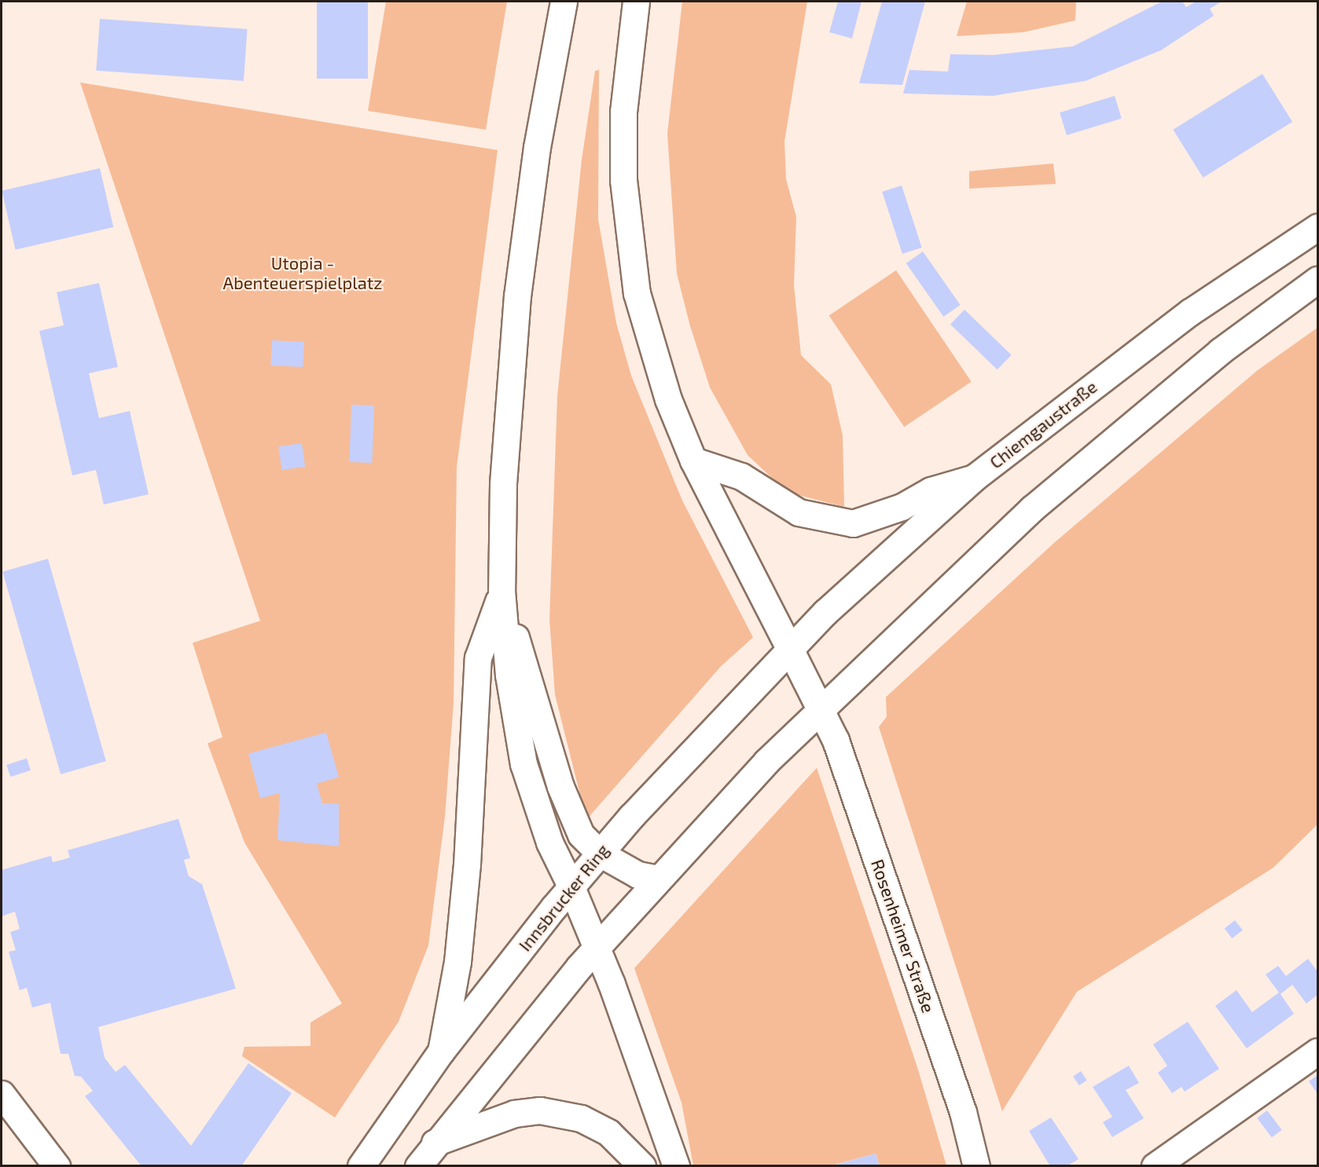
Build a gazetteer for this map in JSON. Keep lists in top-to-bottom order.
{
  "streets": {
    "main road": ["Chiemgaustraße", "Innsbrucker Ring", "Rosenheimer Straße"]
  },
  "crossings": [
    ["Chiemgaustraße", "Innsbrucker Ring"],
    ["Chiemgaustraße", "Rosenheimer Straße"],
    ["Innsbrucker Ring", "Rosenheimer Straße"]
  ],
  "parks": ["Utopia - Abenteuerspielplatz"]
}
